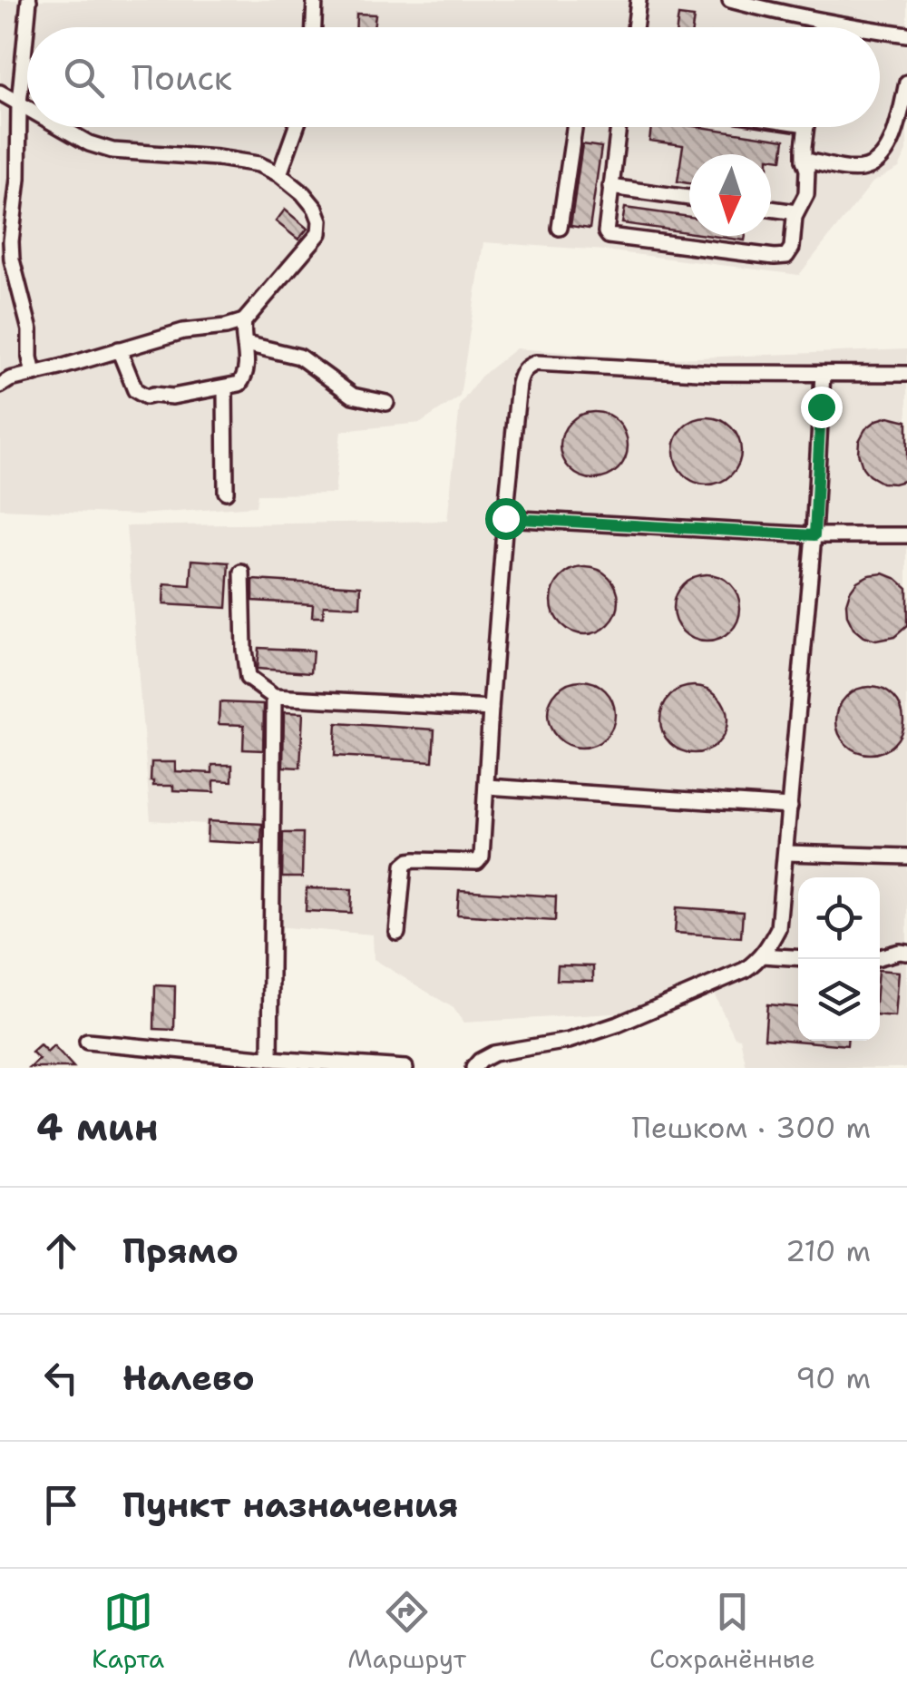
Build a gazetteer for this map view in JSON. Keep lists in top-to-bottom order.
{
  "north": "bottom",
  "page": {
    "search": "Поиск",
    "heading": ["4 мин", "Пешком · 300 m"],
    "list": [
      ["Прямо", "210 m"],
      ["Налево", "90 m"],
      "Пункт назначения"
    ],
    "nav": ["Карта", "Маршрут", "Сохранённые"]
  }
}
